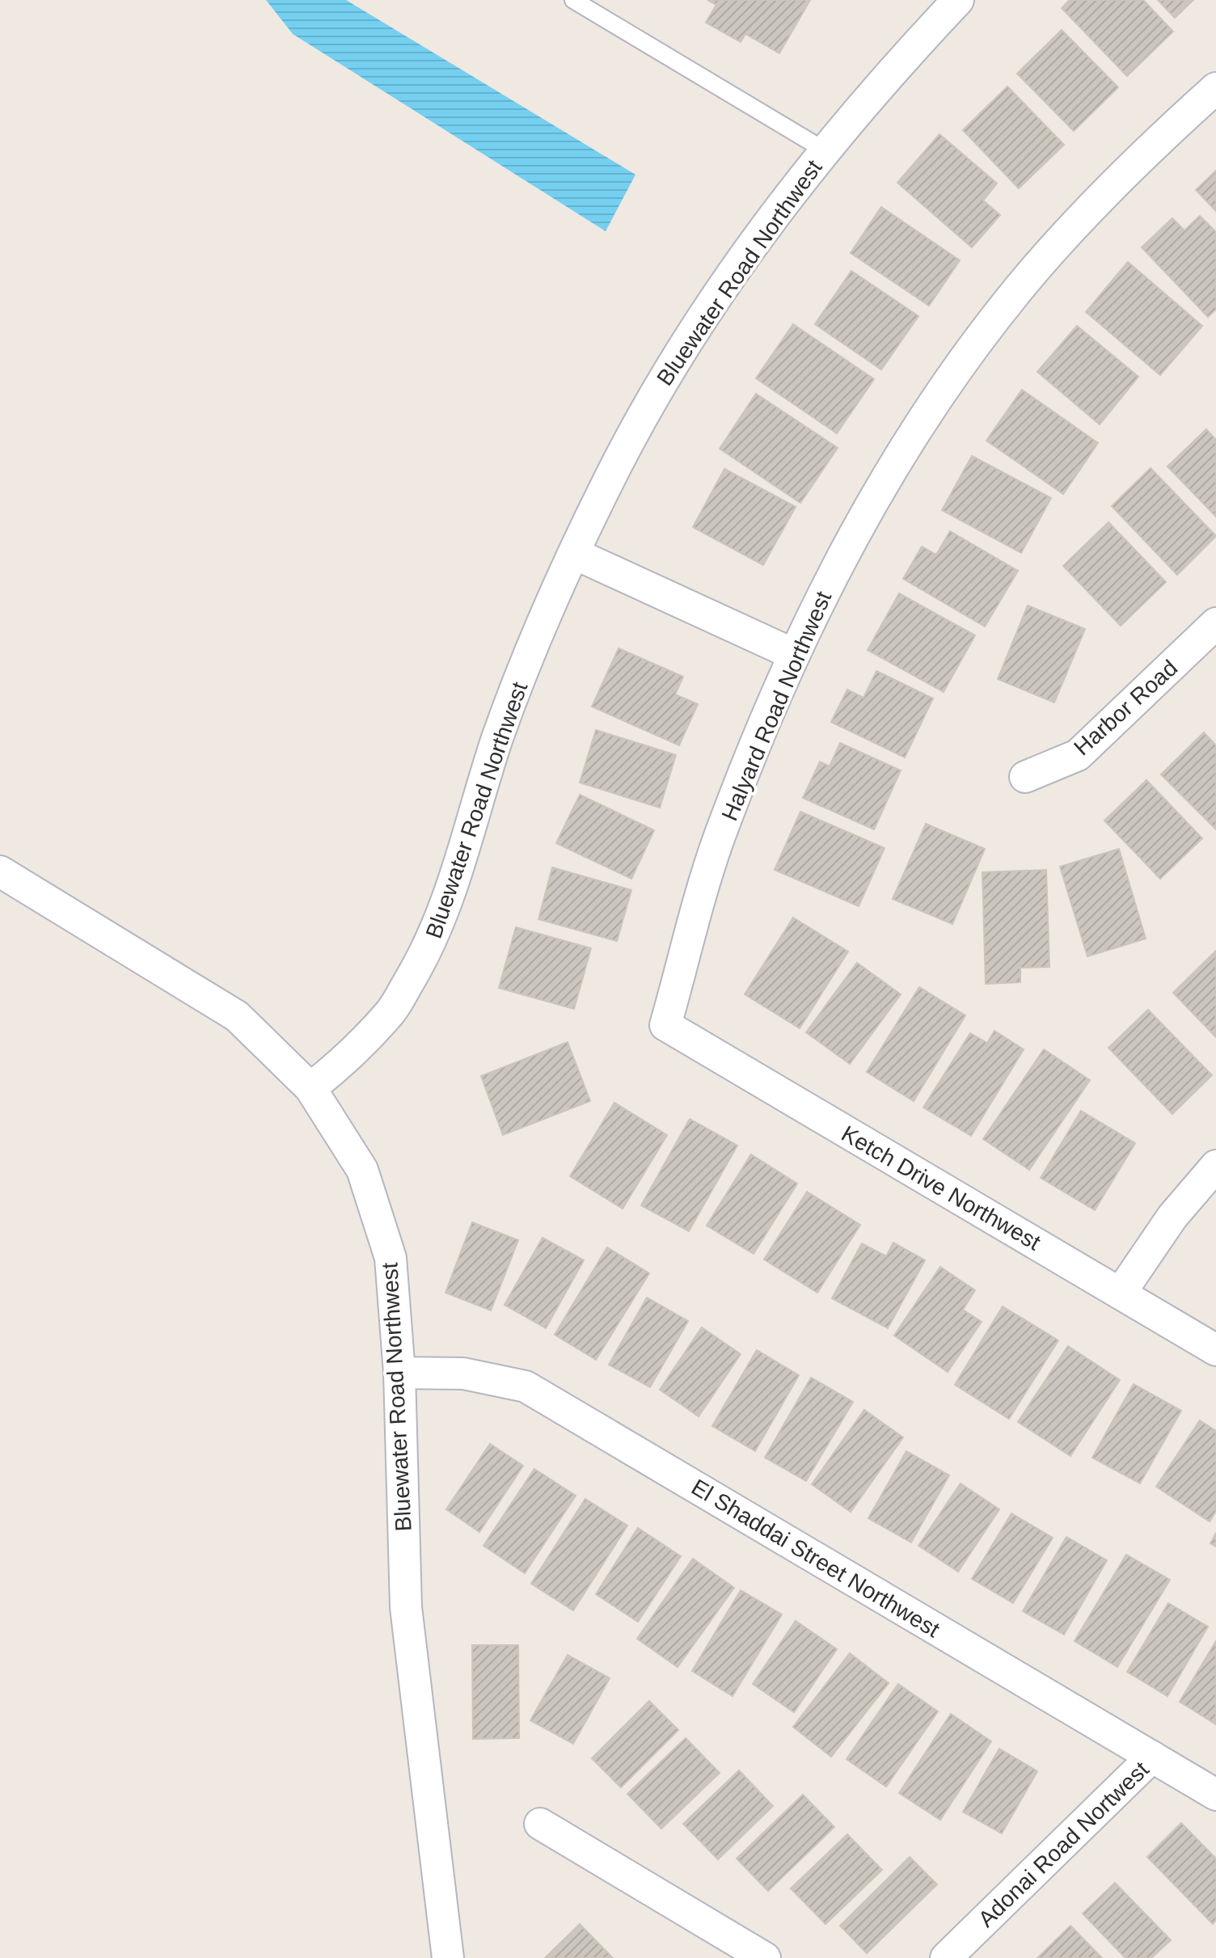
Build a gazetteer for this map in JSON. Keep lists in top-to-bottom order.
{
  "streets": {
    "street": [
      "Bluewater Road Northwest",
      "Halyard Road Northwest",
      "Harbor Road",
      "Ketch Drive Northwest",
      "El Shaddai Street Northwest",
      "Adonai Road Nortwest"
    ]
  },
  "crossings": [
    ["Bluewater Road Northwest", "El Shaddai Street Northwest"],
    ["Halyard Road Northwest", "Ketch Drive Northwest"],
    ["El Shaddai Street Northwest", "Adonai Road Nortwest"]
  ]
}
